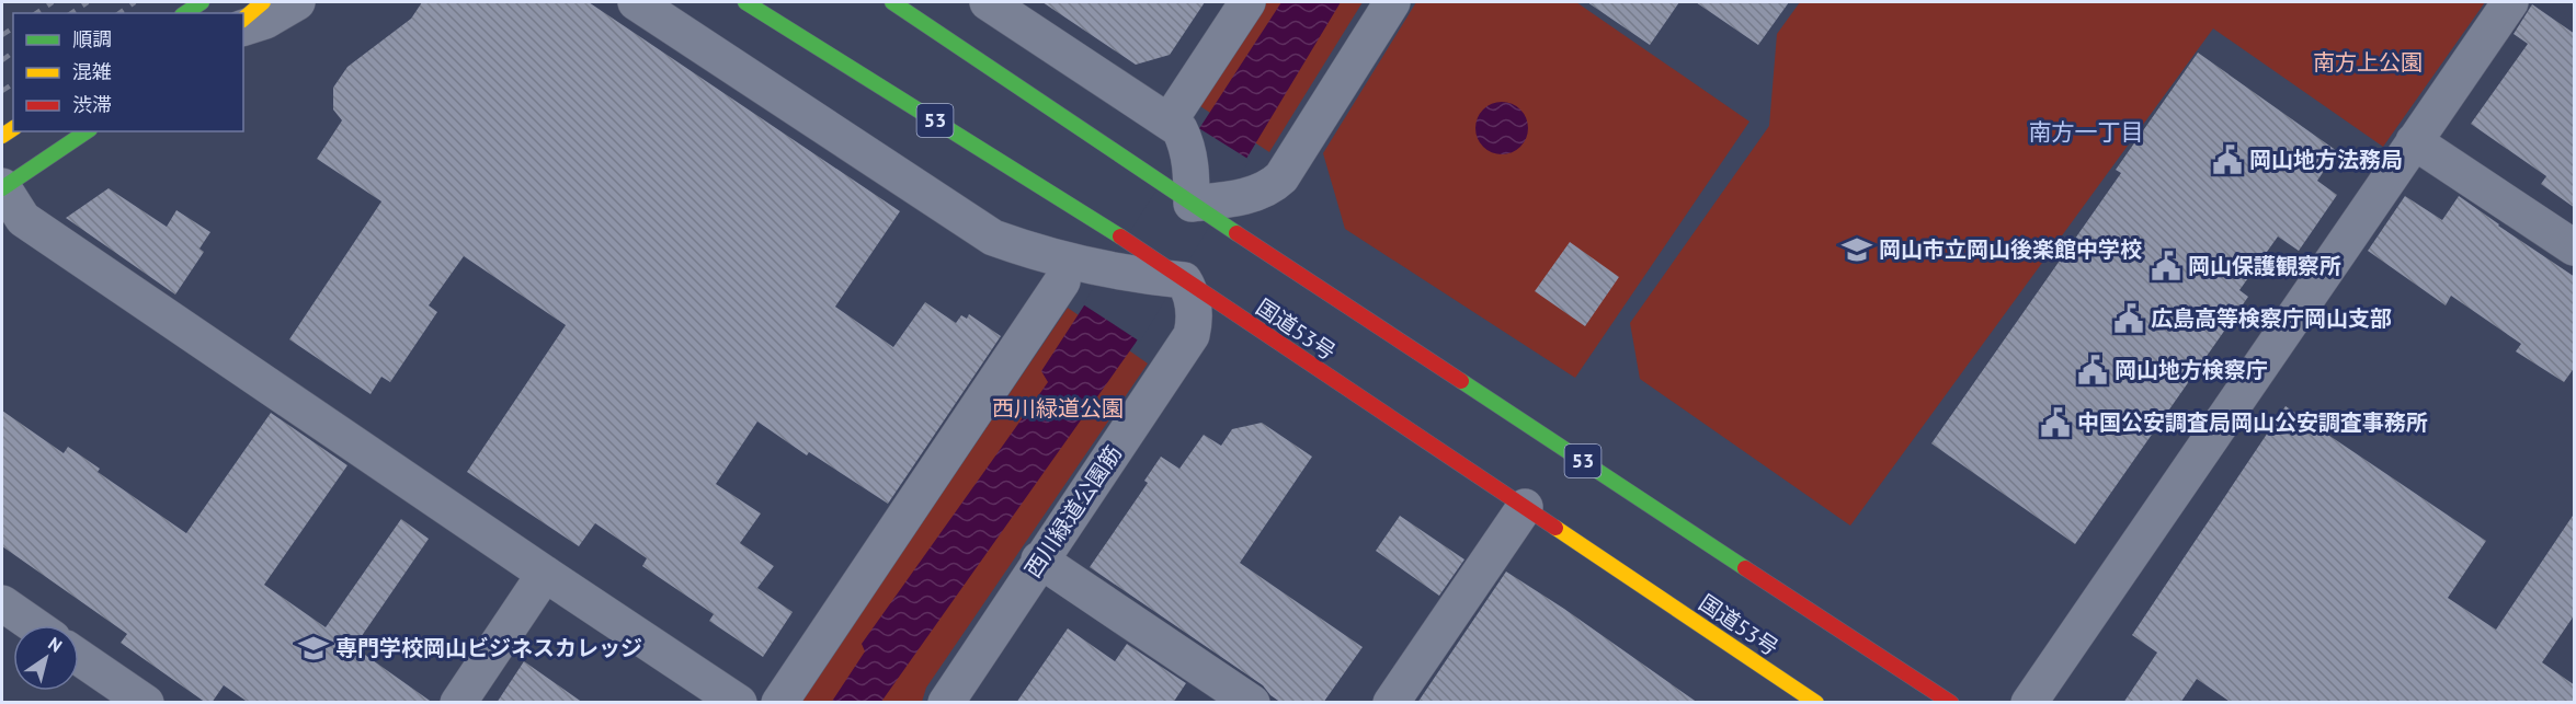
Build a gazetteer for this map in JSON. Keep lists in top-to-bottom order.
{
  "streets": {
    "main road": ["53", "国道53号"],
    "street": ["西川緑道公園筋"]
  },
  "crossings": [
    ["国道53号", "西川緑道公園筋"]
  ],
  "districts": ["南方一丁目"],
  "parks": ["南方上公園", "西川緑道公園"],
  "places": {
    "public building": [
      "岡山地方法務局",
      "岡山保護観察所",
      "広島高等検察庁岡山支部",
      "岡山地方検察庁",
      "中国公安調査局岡山公安調査事務所"
    ],
    "school or university": ["岡山市立岡山後楽館中学校", "専門学校岡山ビジネスカレッジ"]
  },
  "legend": ["順調", "混雑", "渋滞"],
  "north": "top right"
}
